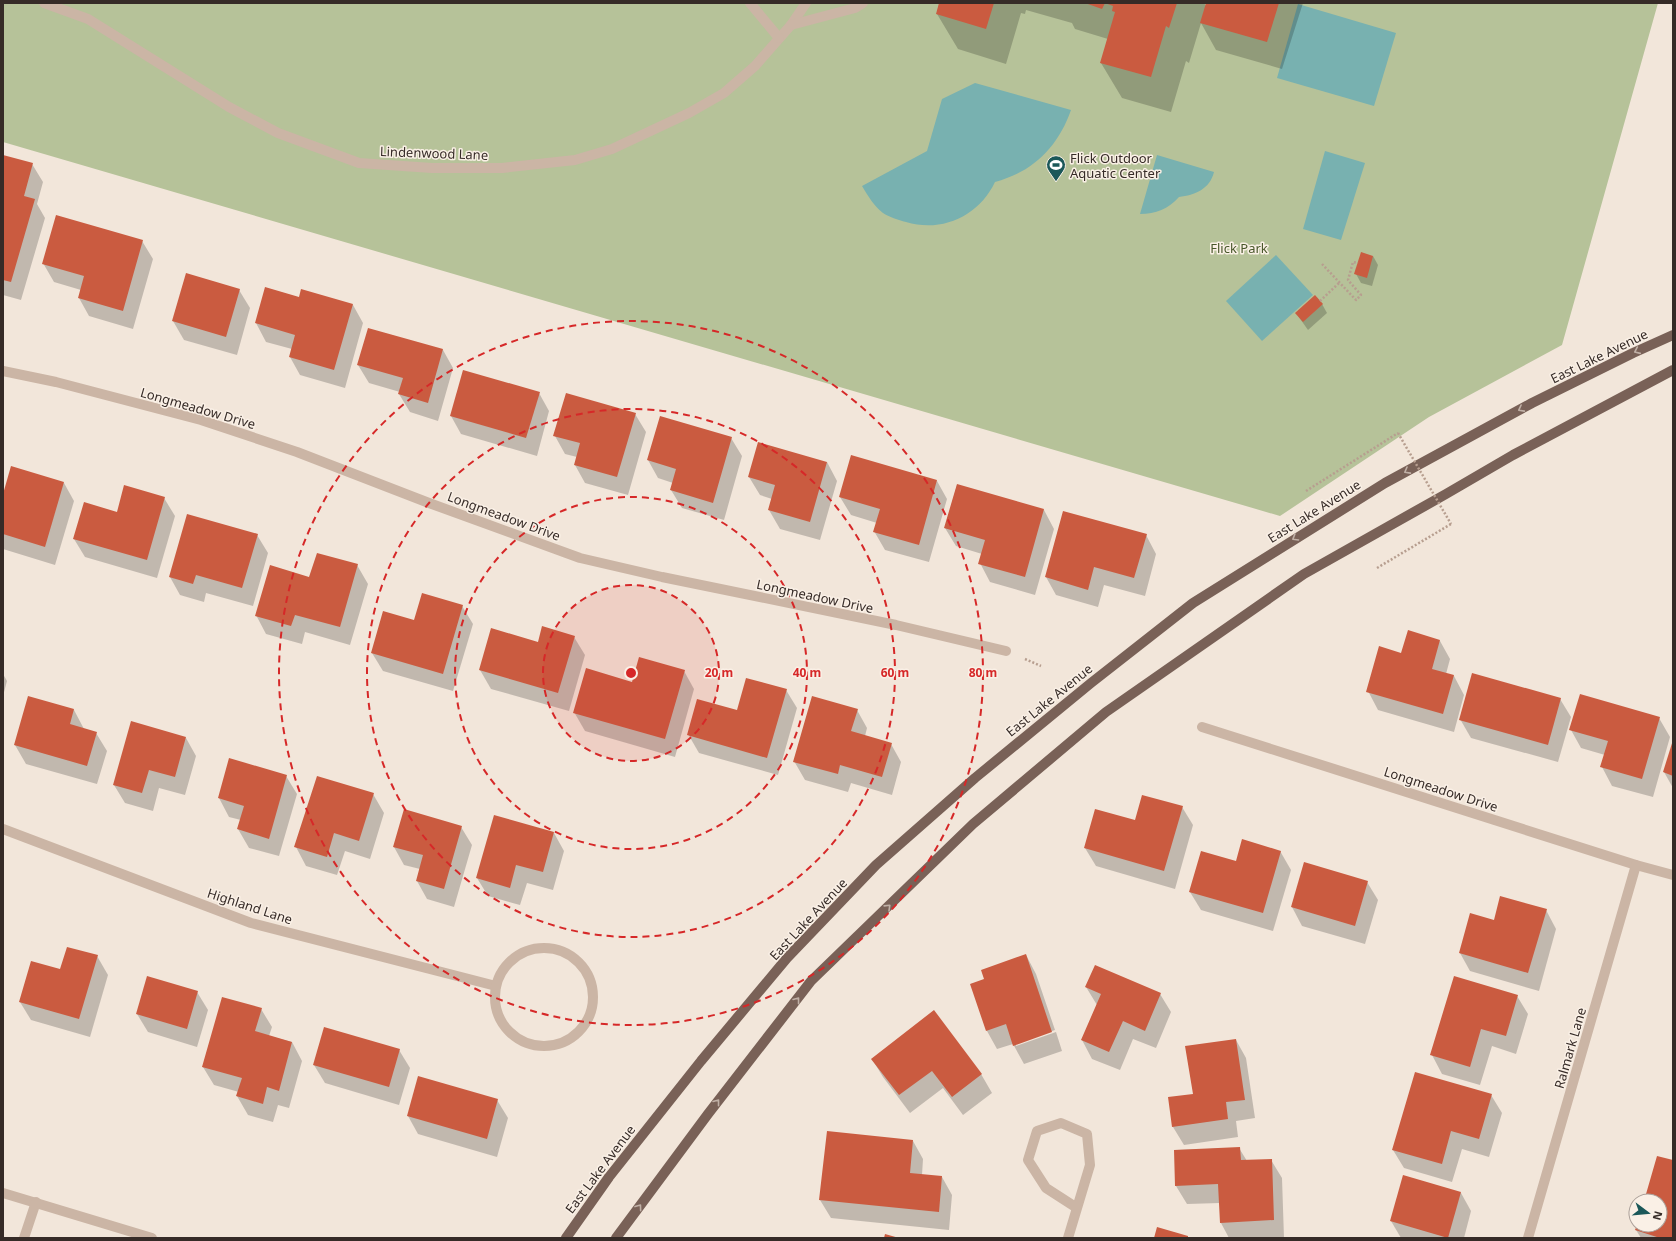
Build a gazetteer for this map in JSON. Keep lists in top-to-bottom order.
{
  "streets": {
    "main road": ["East Lake Avenue"],
    "street": [
      "Lindenwood Lane",
      "Longmeadow Drive",
      "Highland Lane",
      "Ralmark Lane"
    ]
  },
  "crossings": [
    ["Longmeadow Drive", "Ralmark Lane"]
  ],
  "parks": ["Flick Park"],
  "places": {
    "sports": ["Flick Outdoor Aquatic Center"]
  },
  "north": "right",
  "rings": [
    "20 m",
    "40 m",
    "60 m",
    "80 m"
  ]
}
